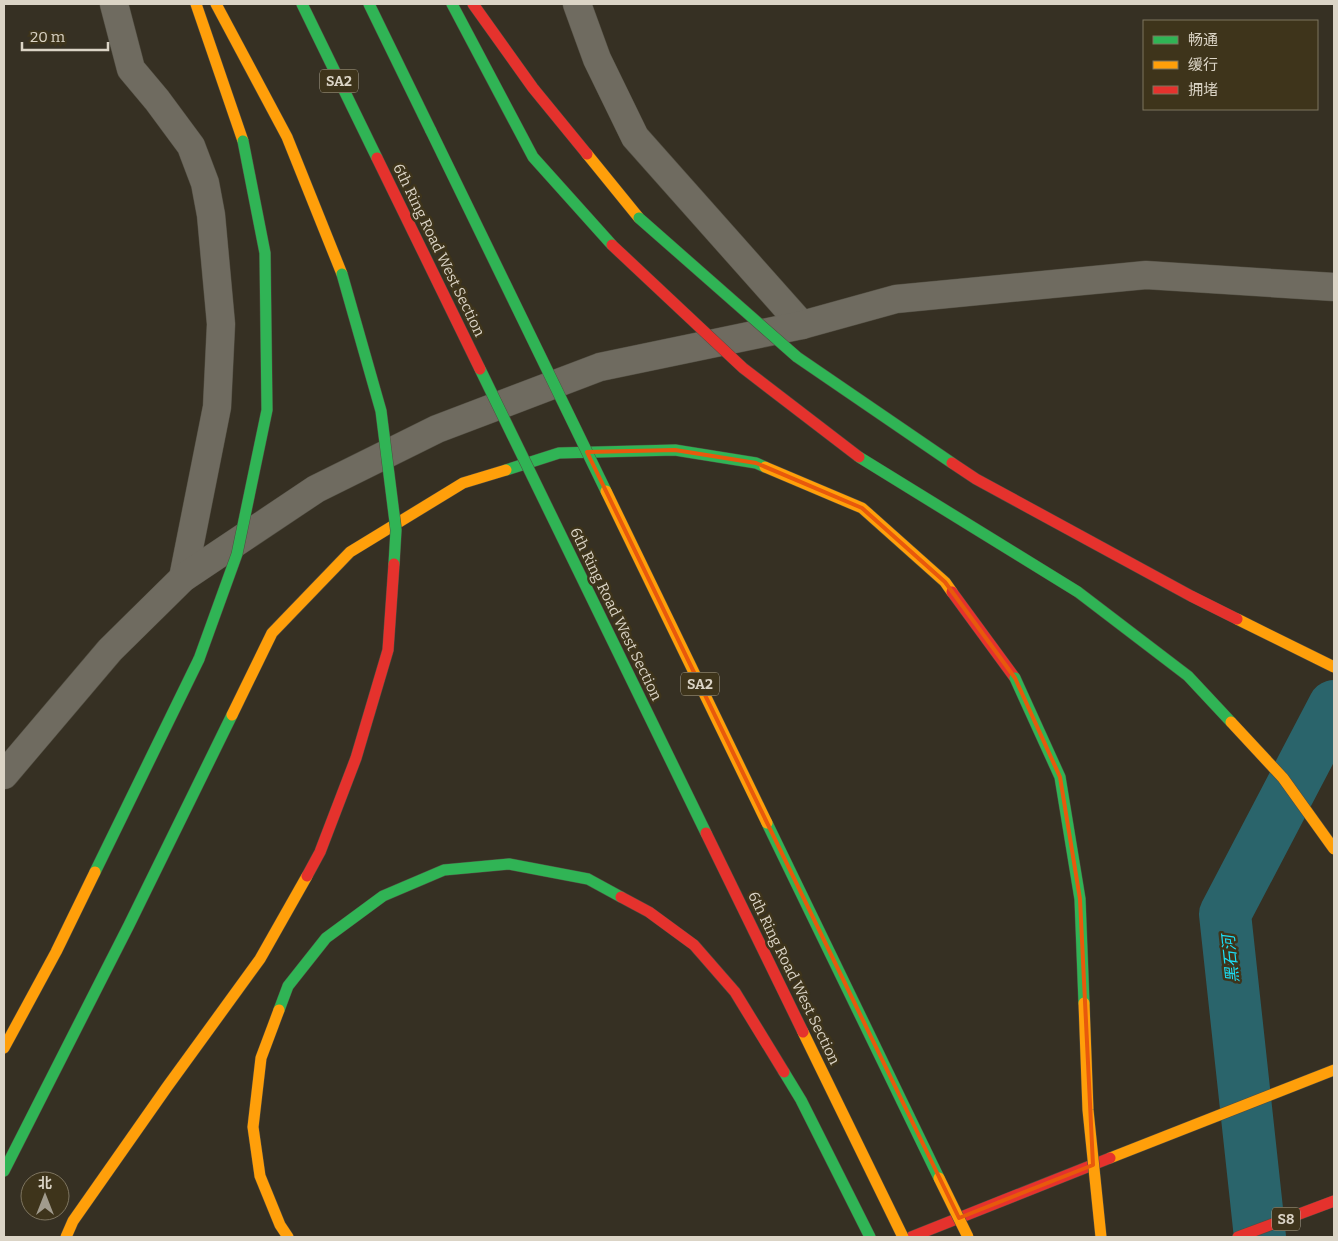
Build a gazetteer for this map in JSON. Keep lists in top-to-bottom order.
{
  "streets": {
    "highway": ["SA2", "6th Ring Road West Section", "S8"]
  },
  "water": ["黑石河"],
  "legend": ["畅通", "缓行", "拥堵"],
  "scale_bar": "20 m",
  "north": "top"
}
